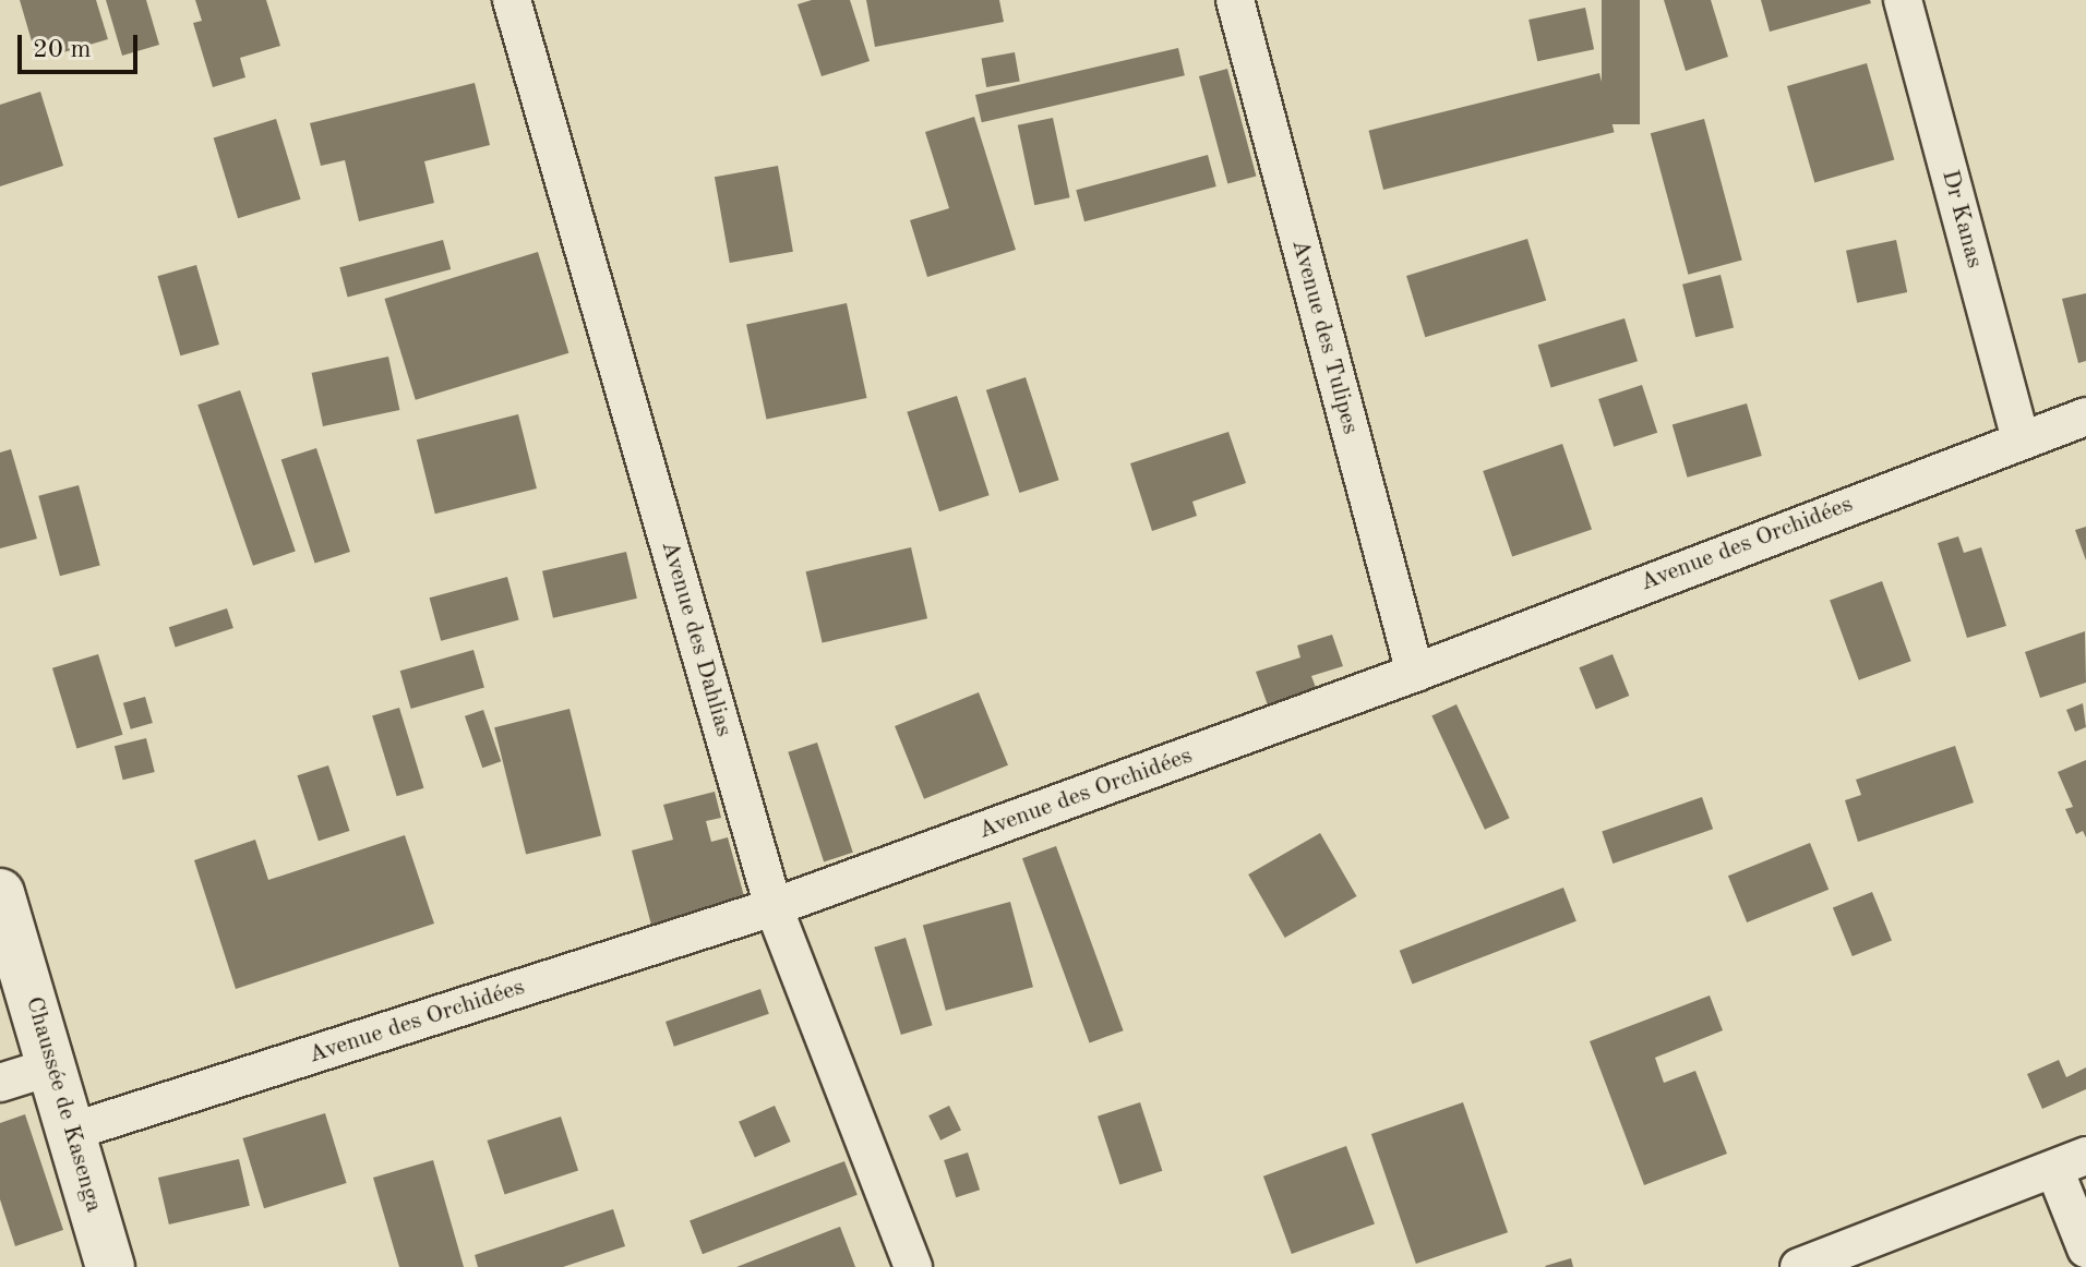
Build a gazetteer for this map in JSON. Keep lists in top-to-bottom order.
{
  "streets": {
    "main road": ["Chaussée de Kasenga"],
    "street": [
      "Dr Kanas",
      "Avenue des Tulipes",
      "Avenue des Orchidées",
      "Avenue des Dahlias"
    ]
  },
  "crossings": [
    ["Dr Kanas", "Avenue des Orchidées"],
    ["Avenue des Tulipes", "Avenue des Orchidées"],
    ["Avenue des Orchidées", "Avenue des Dahlias"],
    ["Avenue des Orchidées", "Chaussée de Kasenga"]
  ],
  "scale_bar": "20 m"
}
